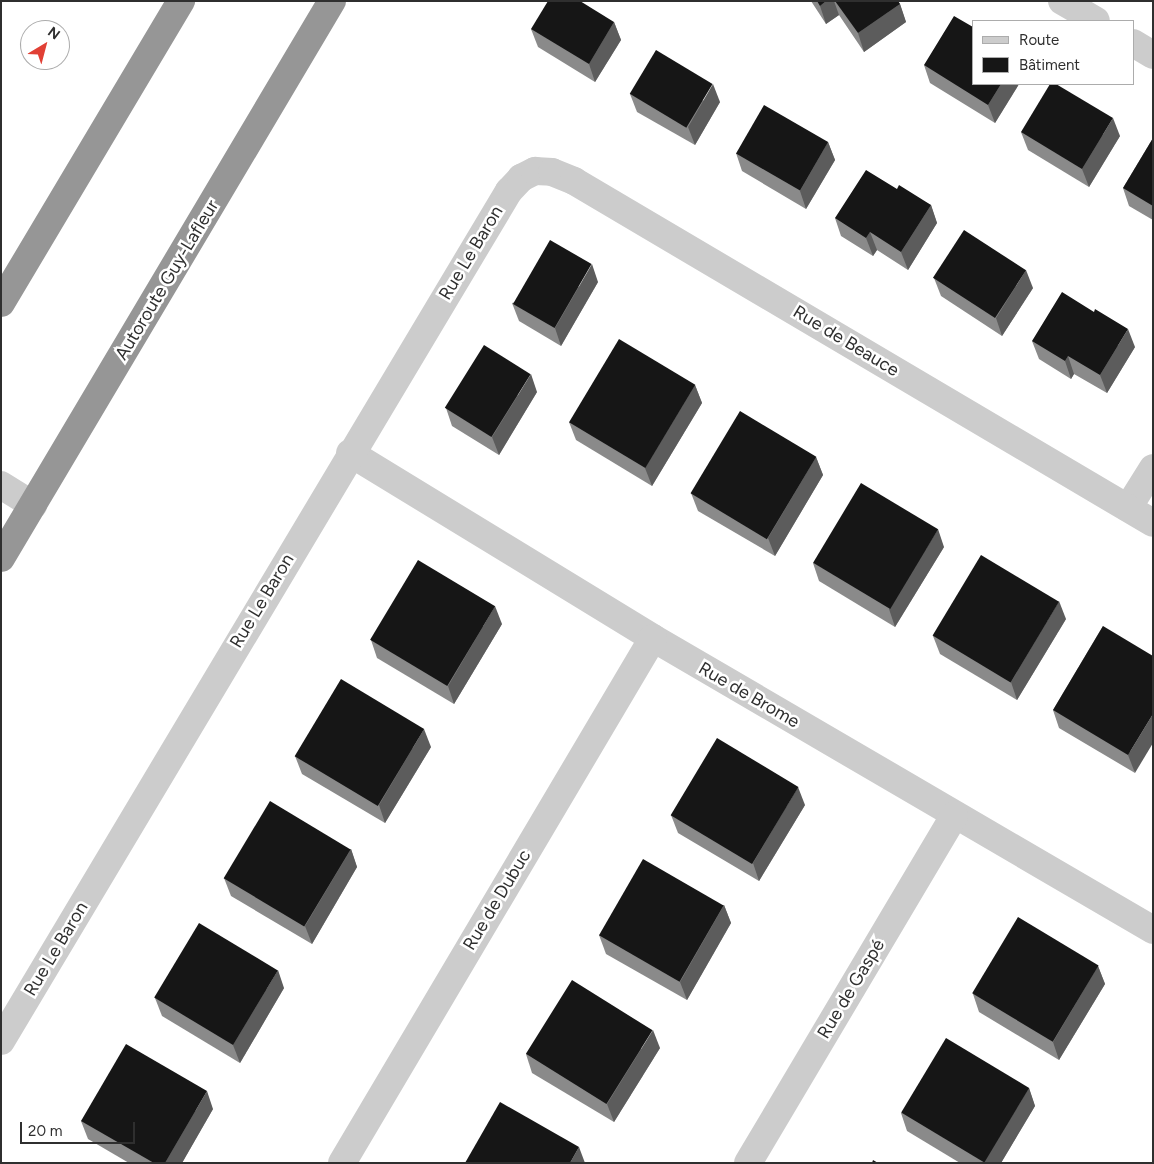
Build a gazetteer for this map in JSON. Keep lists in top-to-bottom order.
{
  "streets": {
    "highway": ["Autoroute Guy-Lafleur"],
    "street": [
      "Rue Le Baron",
      "Rue de Beauce",
      "Rue de Brome",
      "Rue de Dubuc",
      "Rue de Gaspé"
    ]
  },
  "crossings": [
    ["Rue Le Baron", "Rue de Beauce"],
    ["Rue Le Baron", "Rue de Brome"],
    ["Rue de Brome", "Rue de Dubuc"],
    ["Rue de Brome", "Rue de Gaspé"]
  ],
  "legend": ["Route", "Bâtiment"],
  "scale_bar": "20 m",
  "north": "top right"
}
